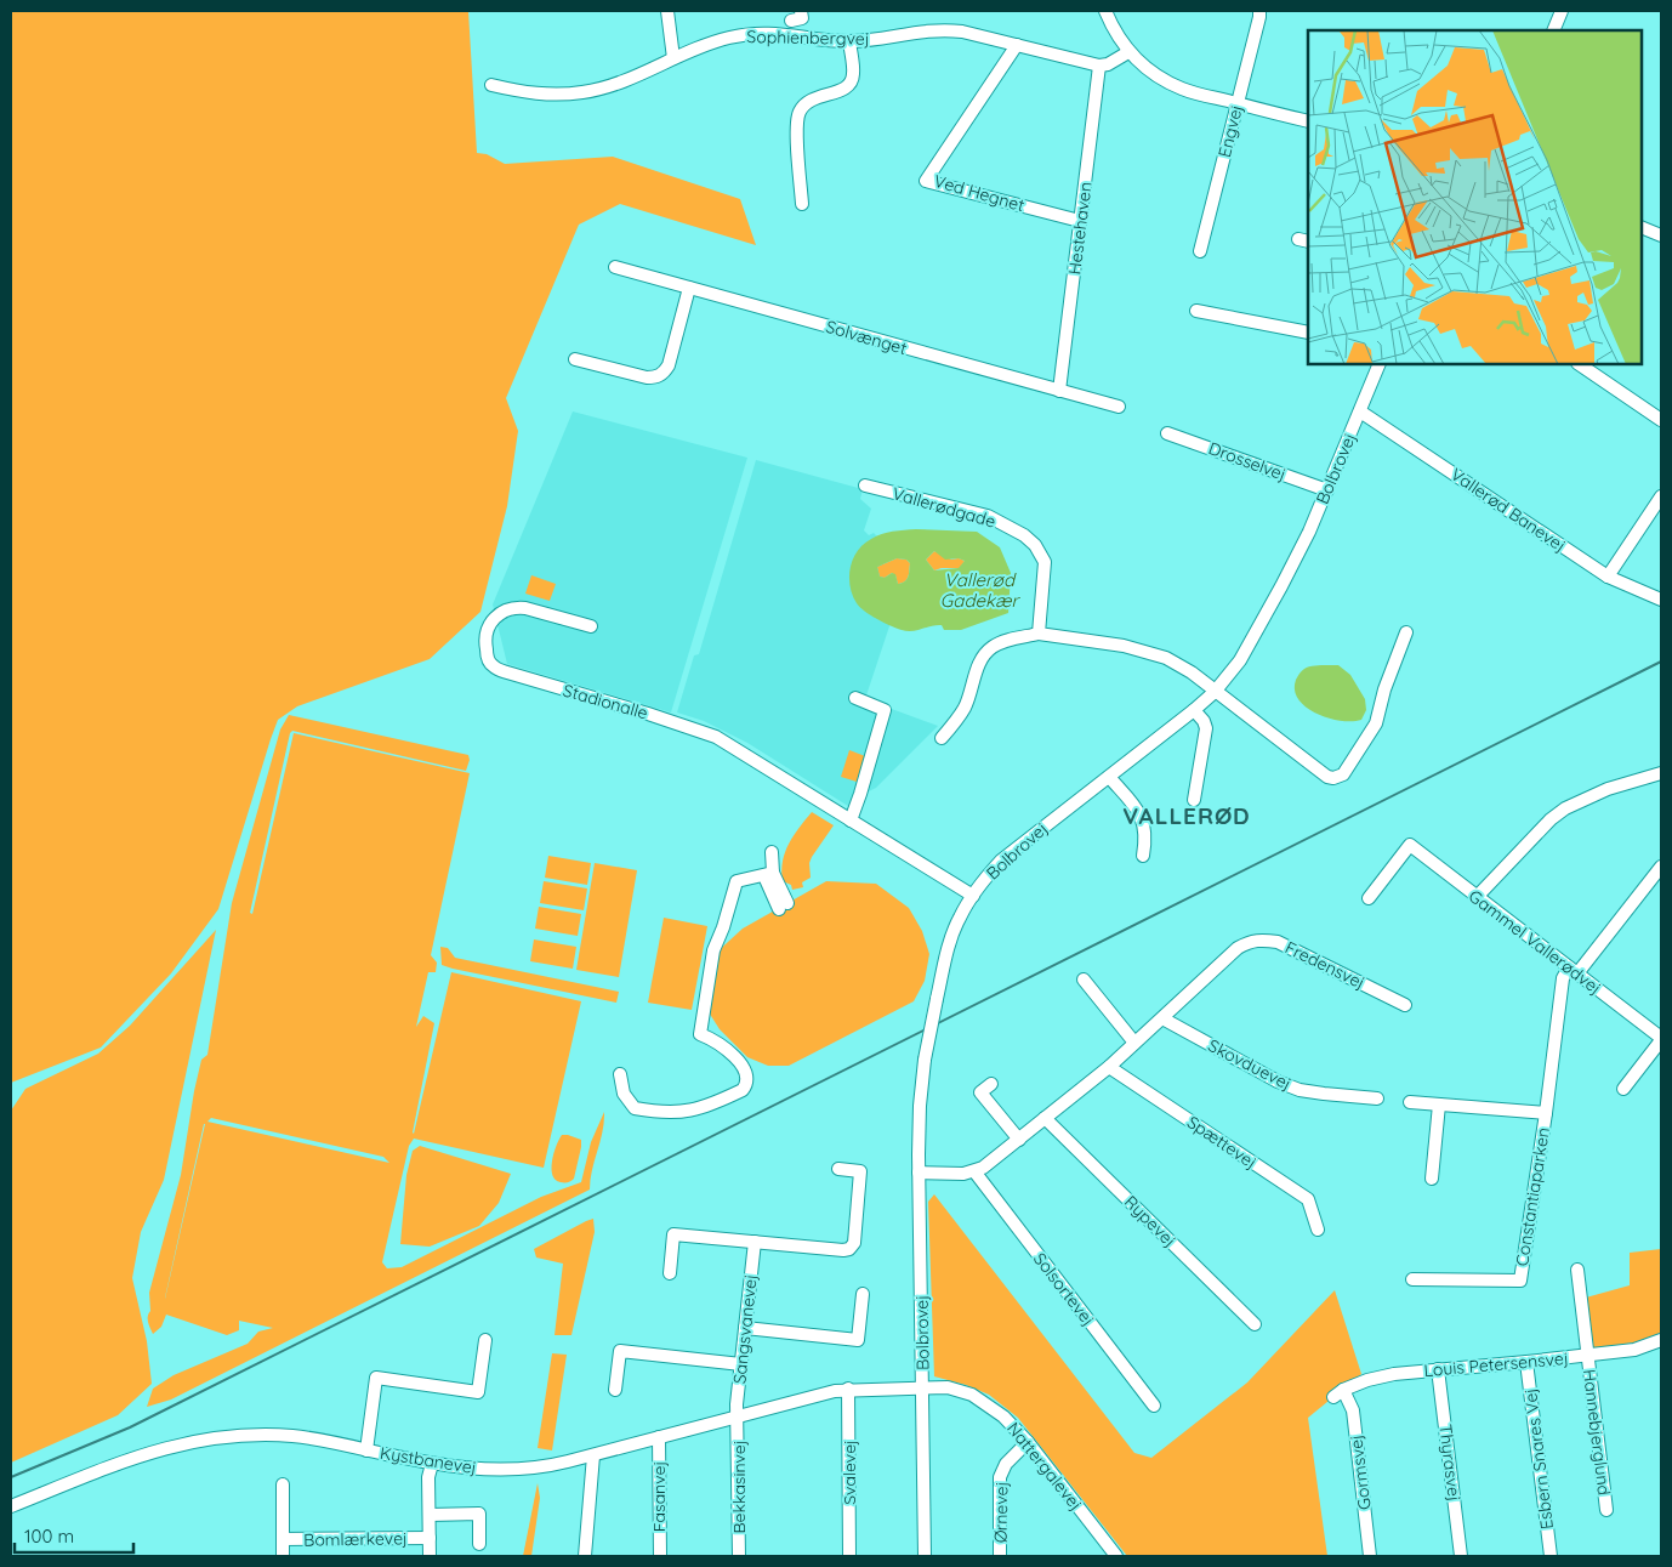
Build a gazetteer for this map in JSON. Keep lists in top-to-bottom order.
{
  "streets": {
    "street": [
      "Sophienbergvej",
      "Engvej",
      "Ved Hegnet",
      "Hestehaven",
      "Solvænget",
      "Drosselvej",
      "Bolbrovej",
      "Vallerødgade",
      "Vallerød Banevej",
      "Stadionalle",
      "Gammel Vallerødvej",
      "Fredensvej",
      "Skovduevej",
      "Spættevej",
      "Constantiaparken",
      "Rypevej",
      "Solsortevej",
      "Sangsvanevej",
      "Louis Petersensvej",
      "Hannebjerglund",
      "Esbern Snares Vej",
      "Kystbanevej",
      "Thyrasvej",
      "Nattergalevej",
      "Svalevej",
      "Gormsvej",
      "Bekkasinvej",
      "Fasanvej",
      "Ørnevej",
      "Bomlærkevej"
    ]
  },
  "crossings": [
    ["Sophienbergvej", "Ved Hegnet"],
    ["Sophienbergvej", "Hestehaven"],
    ["Ved Hegnet", "Hestehaven"],
    ["Hestehaven", "Solvænget"],
    ["Drosselvej", "Bolbrovej"],
    ["Bolbrovej", "Vallerød Banevej"],
    ["Bolbrovej", "Stadionalle"],
    ["Bolbrovej", "Kystbanevej"],
    ["Bolbrovej", "Nattergalevej"],
    ["Fredensvej", "Skovduevej"],
    ["Fredensvej", "Spættevej"],
    ["Fredensvej", "Rypevej"],
    ["Fredensvej", "Solsortevej"],
    ["Sangsvanevej", "Kystbanevej"],
    ["Sangsvanevej", "Bekkasinvej"],
    ["Louis Petersensvej", "Hannebjerglund"],
    ["Louis Petersensvej", "Esbern Snares Vej"],
    ["Louis Petersensvej", "Thyrasvej"],
    ["Louis Petersensvej", "Gormsvej"],
    ["Kystbanevej", "Nattergalevej"],
    ["Kystbanevej", "Svalevej"],
    ["Kystbanevej", "Bekkasinvej"],
    ["Kystbanevej", "Fasanvej"],
    ["Nattergalevej", "Ørnevej"]
  ],
  "districts": ["VALLERØD"],
  "water": ["Vallerød Gadekær"],
  "scale_bar": "100 m"
}
